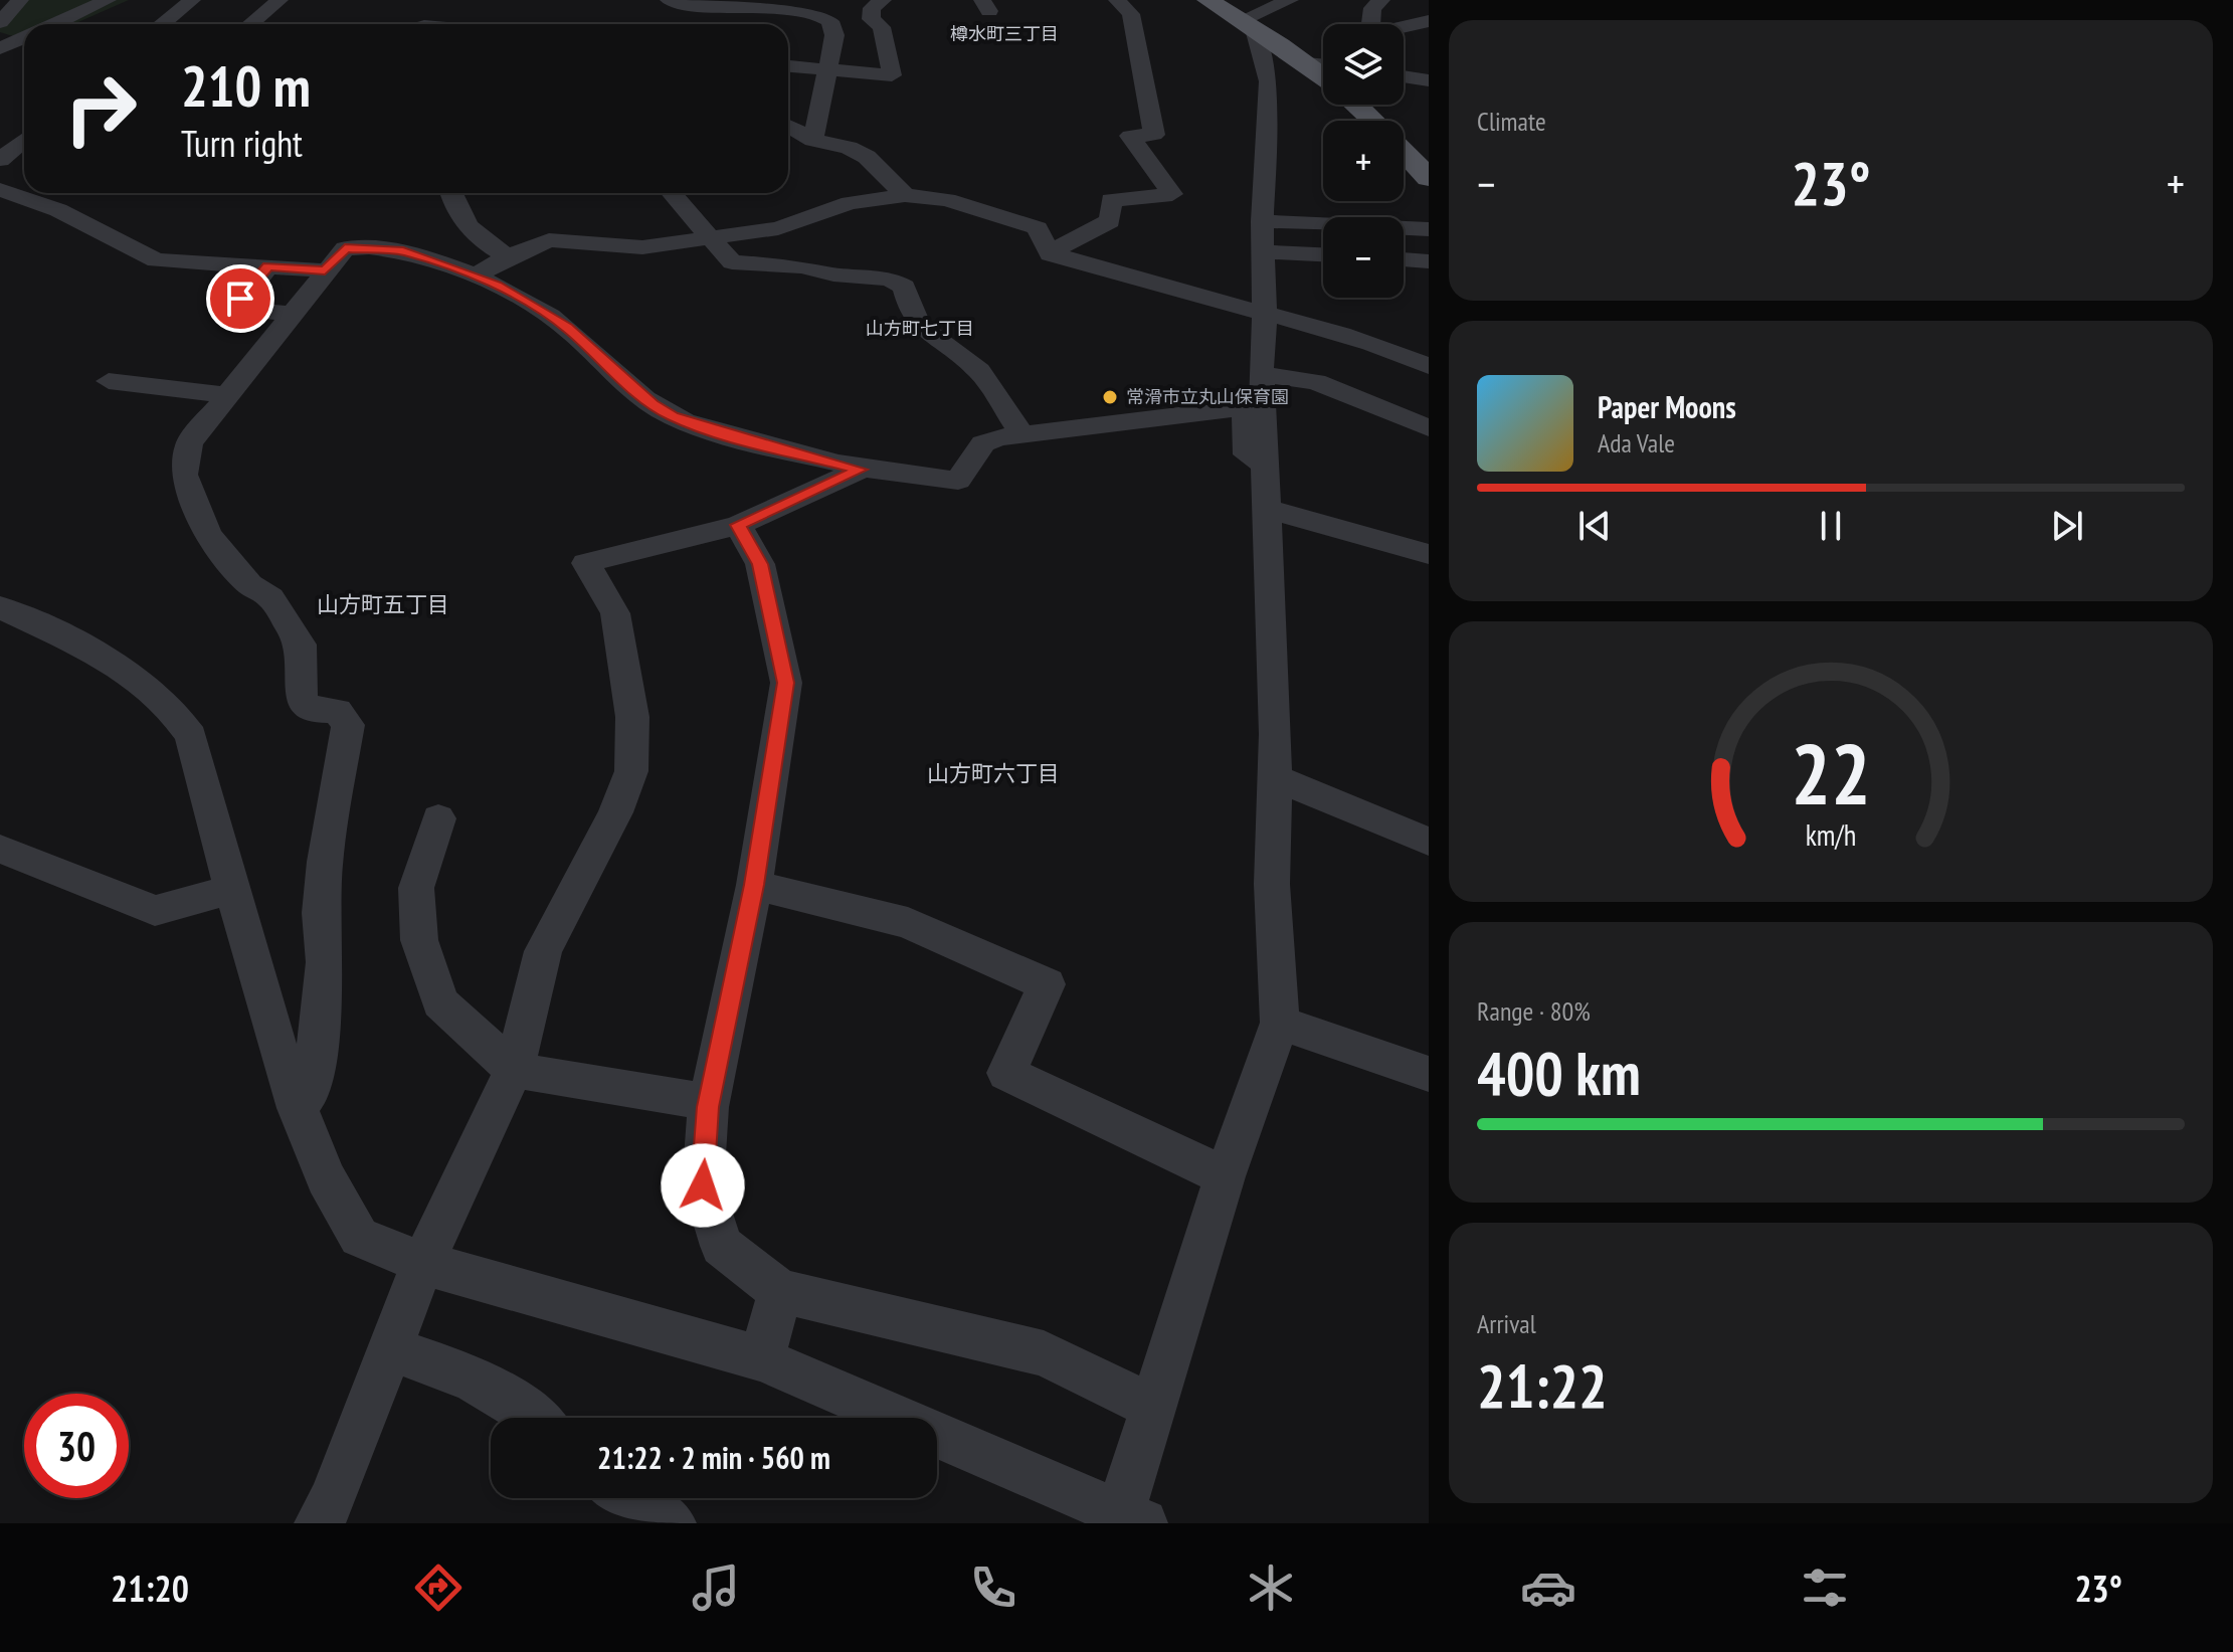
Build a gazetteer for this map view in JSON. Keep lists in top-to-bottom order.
{
  "districts": [
    "樽水町三丁目",
    "山方町七丁目",
    "山方町五丁目",
    "山方町六丁目"
  ],
  "places": ["常滑市立丸山保育園"],
  "page": {
    "tile": [
      "Climate",
      ["Range · 80%", "400 km"],
      ["Arrival", "21:22"]
    ],
    "map_buttons": ["+", "−"],
    "turn": ["210 m", "Turn right"],
    "heat": ["−", "23°", "+"],
    "song": ["Paper Moons", "Ada Vale"],
    "limit": "30",
    "trip": "21:22 · 2 min · 560 m",
    "tabs": ["21:20", "23°"],
    "gauge": ["22", "km/h"]
  }
}
